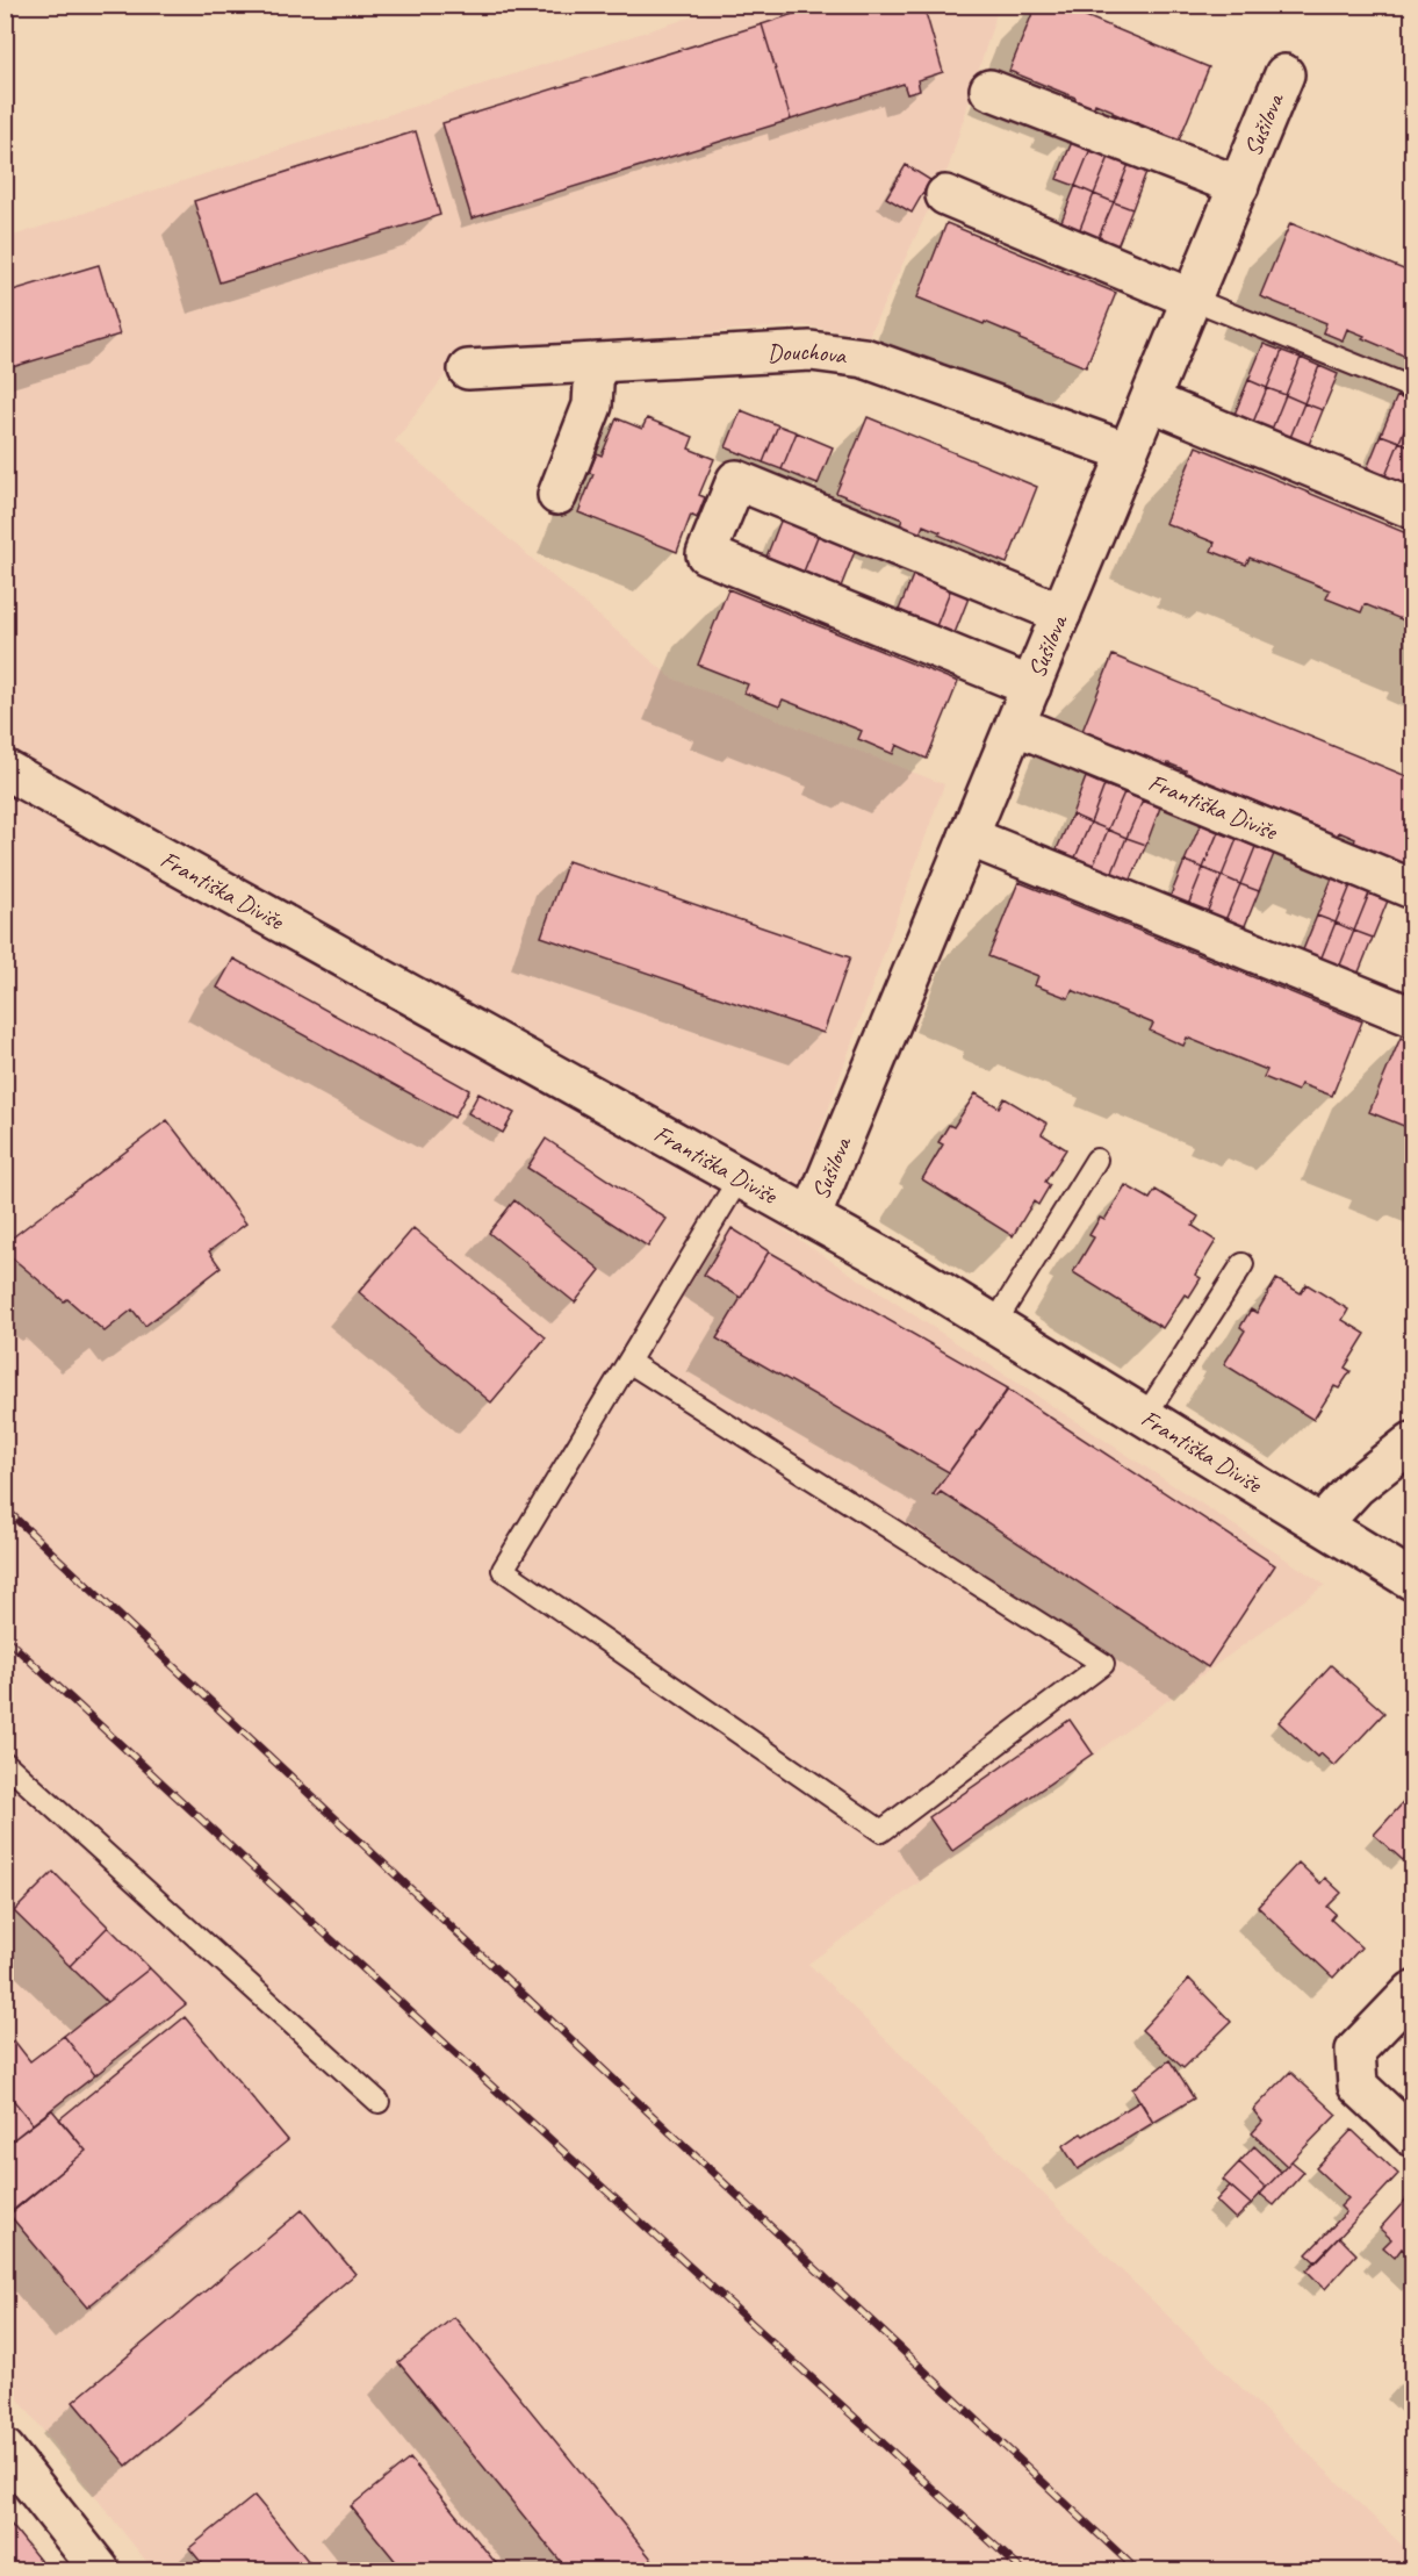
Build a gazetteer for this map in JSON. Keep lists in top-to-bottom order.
{
  "streets": {
    "street": ["Sušilova", "Douchova", "Františka Diviše"]
  },
  "crossings": [
    ["Sušilova", "Douchova"],
    ["Sušilova", "Františka Diviše"]
  ]
}
